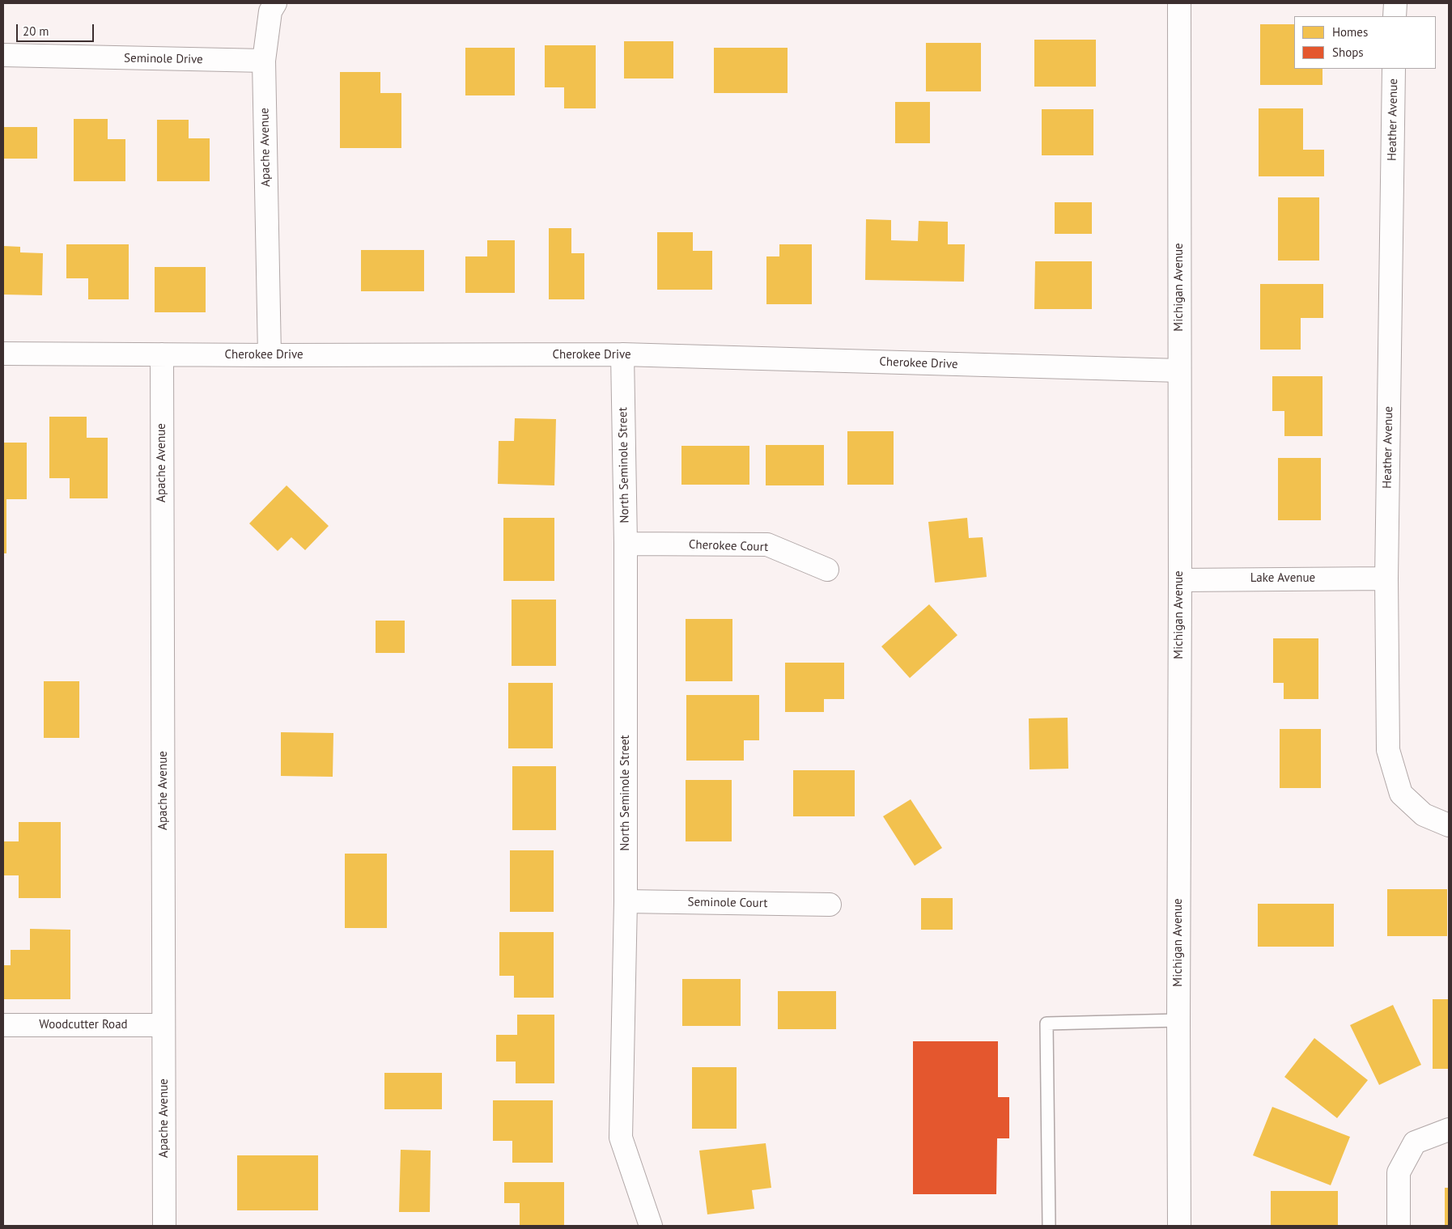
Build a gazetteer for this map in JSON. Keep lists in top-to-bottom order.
{
  "streets": {
    "street": [
      "Seminole Drive",
      "Heather Avenue",
      "Apache Avenue",
      "Michigan Avenue",
      "Cherokee Drive",
      "North Seminole Street",
      "Cherokee Court",
      "Lake Avenue",
      "Seminole Court",
      "Woodcutter Road"
    ]
  },
  "crossings": [
    ["Seminole Drive", "Apache Avenue"],
    ["Heather Avenue", "Lake Avenue"],
    ["Apache Avenue", "Cherokee Drive"],
    ["Apache Avenue", "Woodcutter Road"],
    ["Michigan Avenue", "Cherokee Drive"],
    ["Michigan Avenue", "Lake Avenue"],
    ["Cherokee Drive", "North Seminole Street"],
    ["North Seminole Street", "Cherokee Court"],
    ["North Seminole Street", "Seminole Court"]
  ],
  "legend": ["Homes", "Shops"],
  "scale_bar": "20 m"
}
